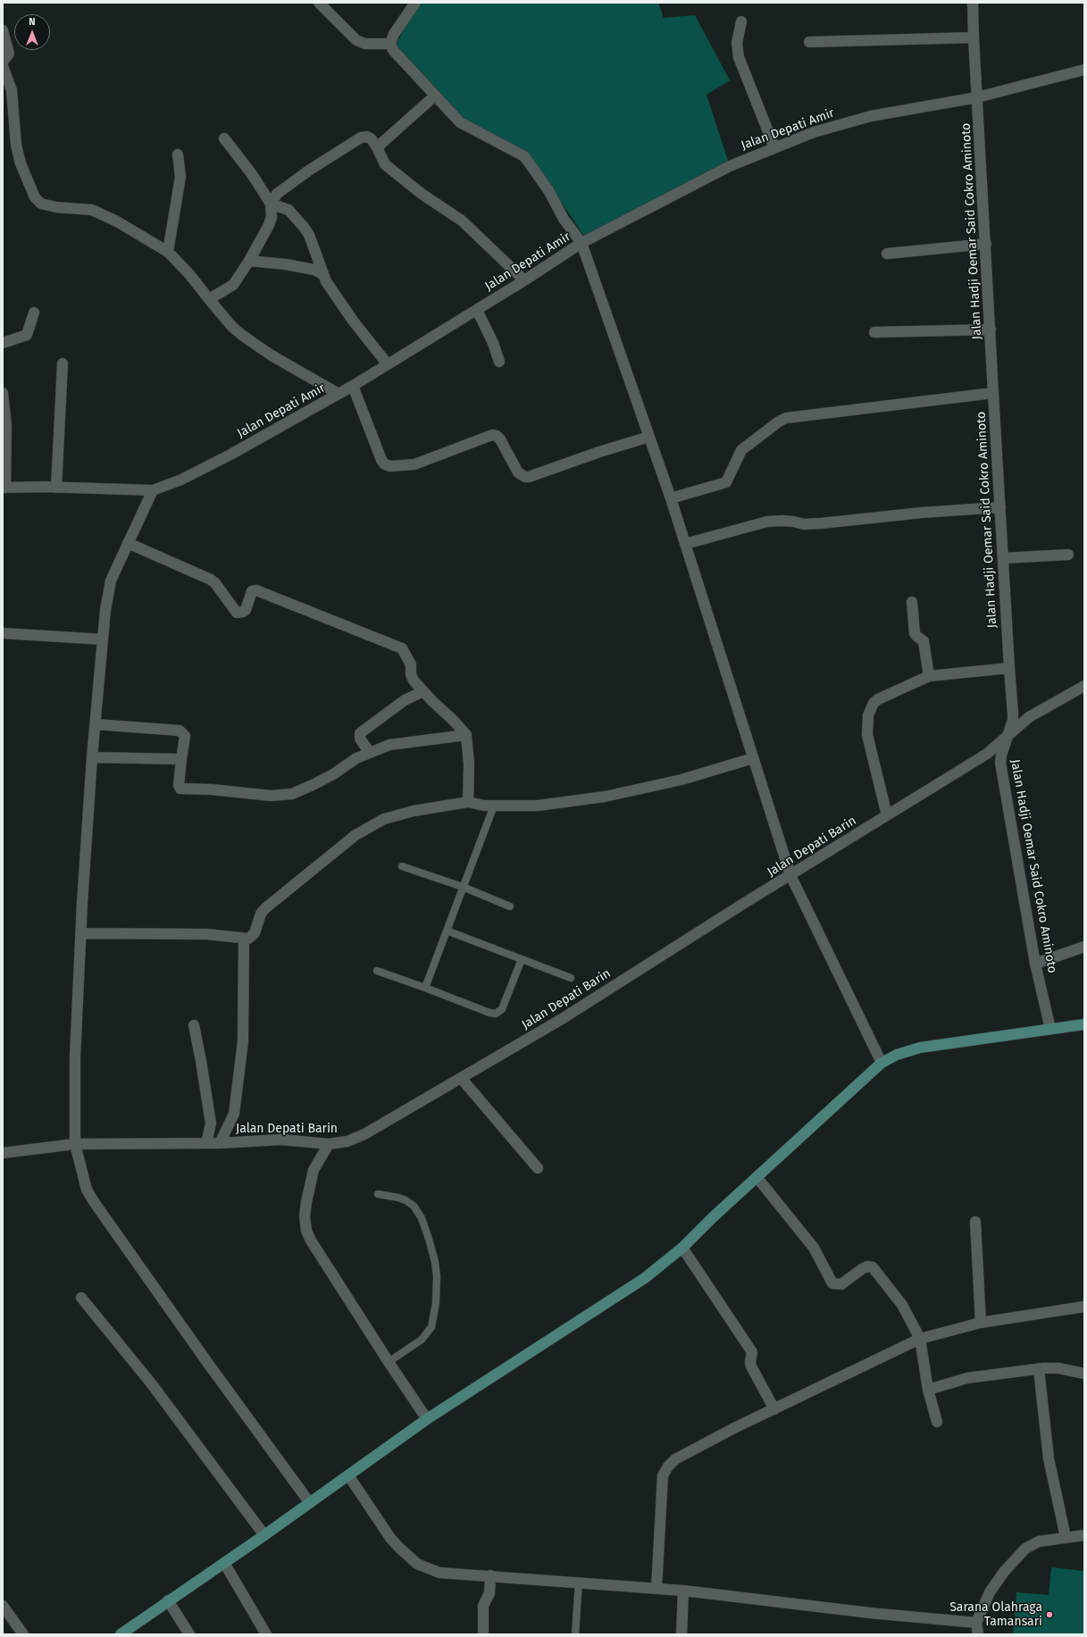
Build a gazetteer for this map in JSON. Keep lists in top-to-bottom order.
{
  "streets": {
    "street": ["Jalan Depati Amir", "Jalan Hadji Oemar Said Cokro Aminoto", "Jalan Depati Barin"]
  },
  "crossings": [
    ["Jalan Depati Amir", "Jalan Hadji Oemar Said Cokro Aminoto"],
    ["Jalan Hadji Oemar Said Cokro Aminoto", "Jalan Depati Barin"]
  ],
  "places": ["Sarana Olahraga Tamansari"],
  "north": "top"
}
